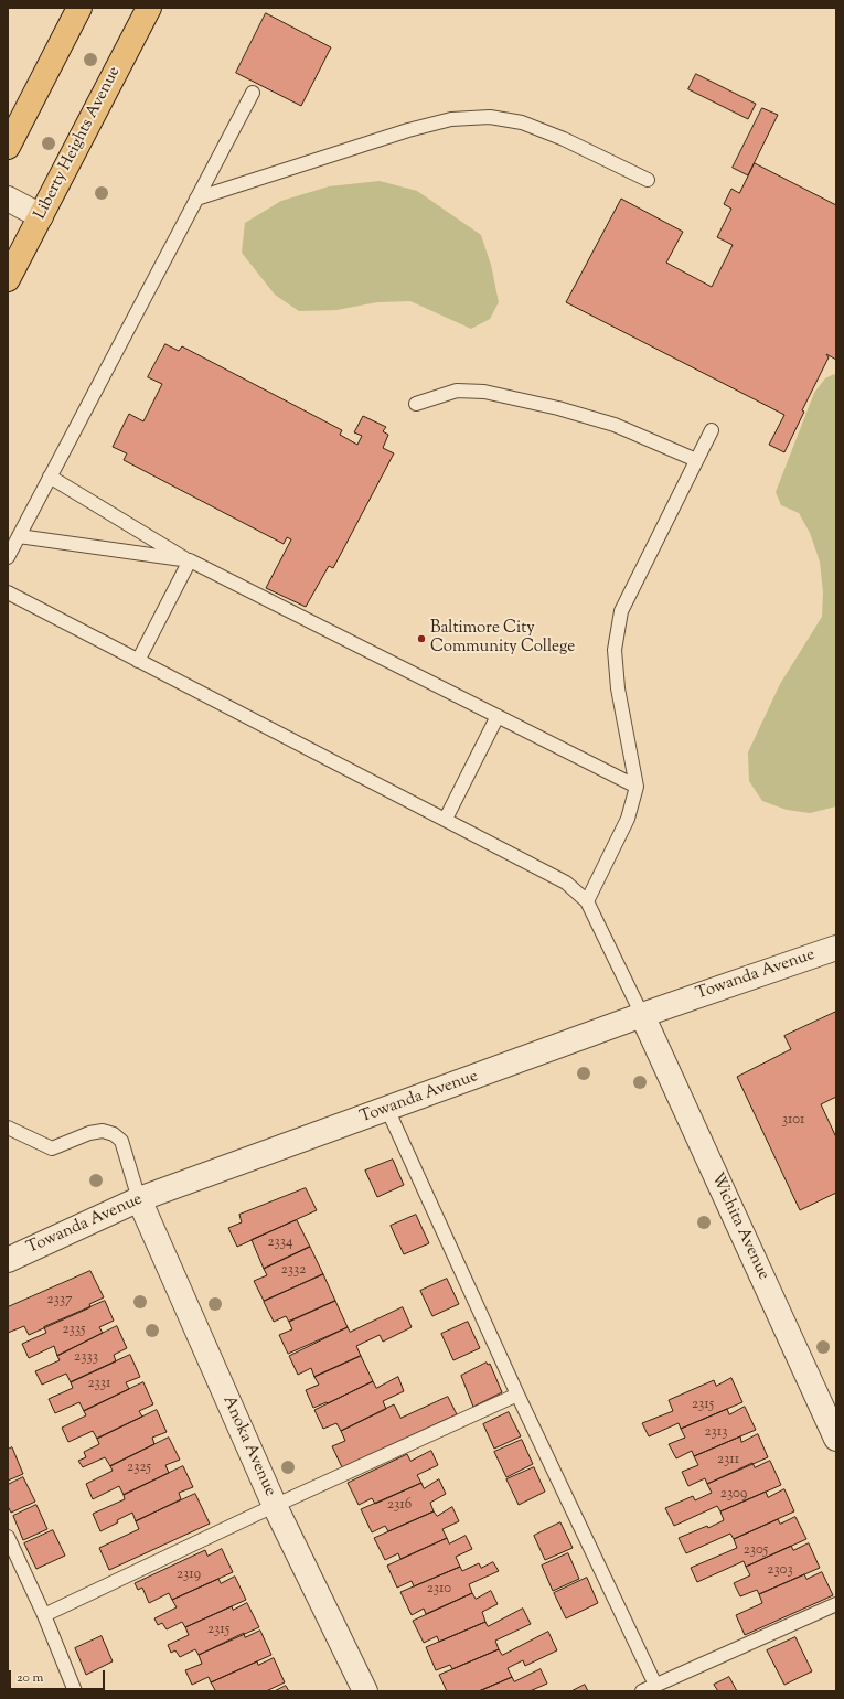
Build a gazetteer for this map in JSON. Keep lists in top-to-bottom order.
{
  "streets": {
    "main road": ["Liberty Heights Avenue"],
    "street": ["Towanda Avenue", "Wichita Avenue", "Anoka Avenue"]
  },
  "crossings": [
    ["Towanda Avenue", "Wichita Avenue"],
    ["Towanda Avenue", "Anoka Avenue"]
  ],
  "places": ["Baltimore City Community College"],
  "house_numbers": [
    "3101",
    "2334",
    "2332",
    "2337",
    "2335",
    "2333",
    "2331",
    "2315",
    "2313",
    "2311",
    "2325",
    "2309",
    "2316",
    "2305",
    "2303",
    "2319",
    "2310",
    "2315"
  ],
  "scale_bar": "20 m"
}
